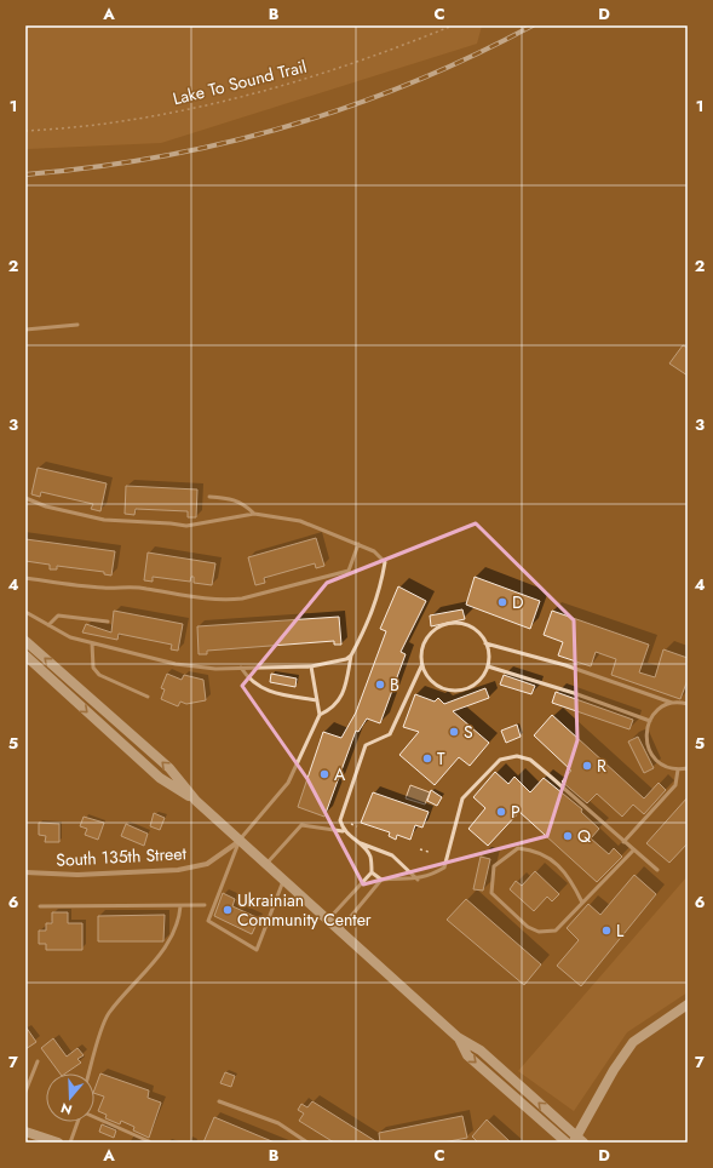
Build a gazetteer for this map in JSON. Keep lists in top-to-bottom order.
{
  "streets": {
    "street": ["South 135th Street"],
    "path": ["Lake To Sound Trail"]
  },
  "places": [
    "D",
    "B",
    "S",
    "T",
    "R",
    "A",
    "P",
    "Q",
    "Ukrainian Community Center",
    "L"
  ],
  "north": "bottom",
  "grid": {
    "columns": [
      "A",
      "B",
      "C",
      "D"
    ],
    "rows": [
      "1",
      "2",
      "3",
      "4",
      "5",
      "6",
      "7"
    ]
  }
}
